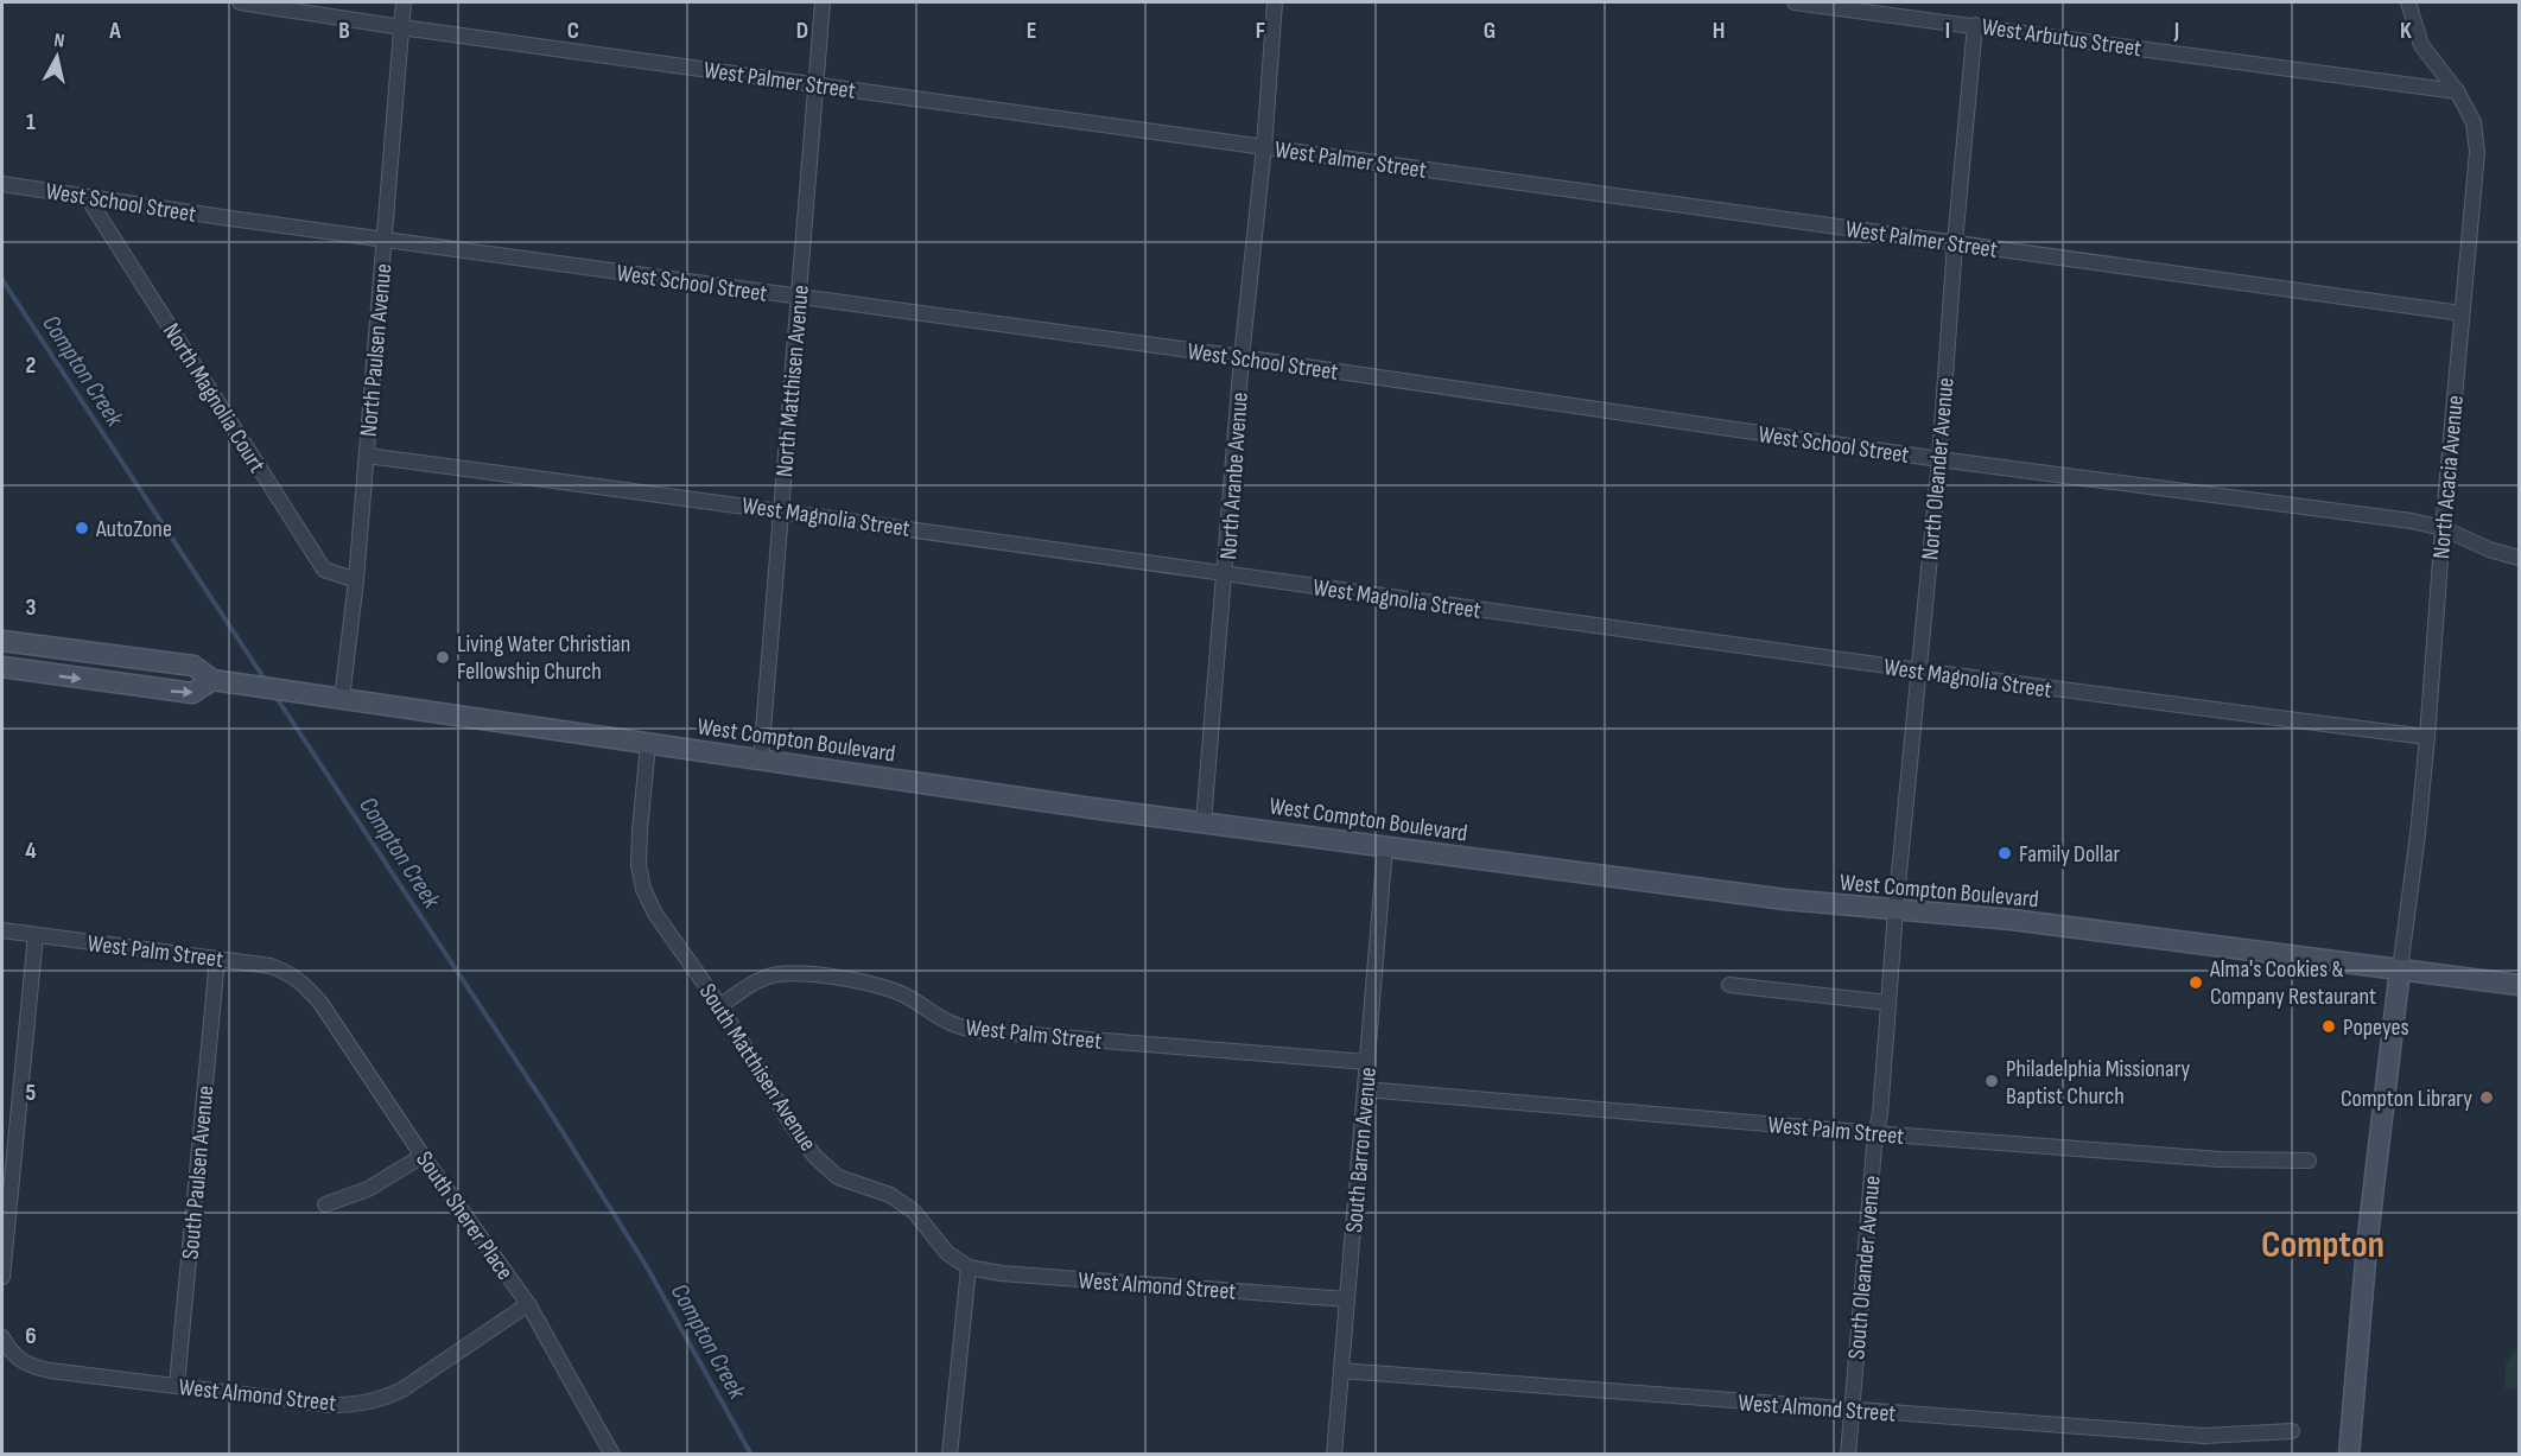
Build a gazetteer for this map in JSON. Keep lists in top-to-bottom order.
{
  "streets": {
    "main road": ["West Compton Boulevard"],
    "street": [
      "West Arbutus Street",
      "West Palmer Street",
      "West School Street",
      "North Paulsen Avenue",
      "North Matthisen Avenue",
      "North Magnolia Court",
      "North Oleander Avenue",
      "North Aranbe Avenue",
      "North Acacia Avenue",
      "West Magnolia Street",
      "West Palm Street",
      "South Matthisen Avenue",
      "South Barron Avenue",
      "South Paulsen Avenue",
      "South Sherer Place",
      "South Oleander Avenue",
      "West Almond Street"
    ]
  },
  "crossings": [
    ["West Arbutus Street", "North Oleander Avenue"],
    ["West Arbutus Street", "North Acacia Avenue"],
    ["West Palmer Street", "North Paulsen Avenue"],
    ["West Palmer Street", "North Matthisen Avenue"],
    ["West Palmer Street", "North Oleander Avenue"],
    ["West Palmer Street", "North Aranbe Avenue"],
    ["West Palmer Street", "North Acacia Avenue"],
    ["West School Street", "North Paulsen Avenue"],
    ["West School Street", "North Matthisen Avenue"],
    ["West School Street", "North Magnolia Court"],
    ["West School Street", "North Oleander Avenue"],
    ["West School Street", "North Aranbe Avenue"],
    ["West School Street", "North Acacia Avenue"],
    ["North Paulsen Avenue", "North Magnolia Court"],
    ["North Paulsen Avenue", "West Magnolia Street"],
    ["North Paulsen Avenue", "West Compton Boulevard"],
    ["North Matthisen Avenue", "West Magnolia Street"],
    ["North Matthisen Avenue", "West Compton Boulevard"],
    ["North Oleander Avenue", "West Magnolia Street"],
    ["North Oleander Avenue", "West Compton Boulevard"],
    ["North Oleander Avenue", "South Oleander Avenue"],
    ["North Aranbe Avenue", "West Magnolia Street"],
    ["North Aranbe Avenue", "West Compton Boulevard"],
    ["North Acacia Avenue", "West Magnolia Street"],
    ["North Acacia Avenue", "West Compton Boulevard"],
    ["West Compton Boulevard", "South Matthisen Avenue"],
    ["West Compton Boulevard", "South Barron Avenue"],
    ["West Compton Boulevard", "South Oleander Avenue"],
    ["West Palm Street", "South Matthisen Avenue"],
    ["West Palm Street", "South Barron Avenue"],
    ["West Palm Street", "South Paulsen Avenue"],
    ["West Palm Street", "South Sherer Place"],
    ["West Palm Street", "South Oleander Avenue"],
    ["South Matthisen Avenue", "West Almond Street"],
    ["South Barron Avenue", "West Almond Street"],
    ["South Paulsen Avenue", "West Almond Street"],
    ["South Sherer Place", "West Almond Street"],
    ["South Oleander Avenue", "West Almond Street"]
  ],
  "districts": ["Compton"],
  "water": ["Compton Creek"],
  "places": [
    "AutoZone",
    "Living Water Christian Fellowship Church",
    "Family Dollar",
    "Alma's Cookies & Company Restaurant",
    "Popeyes",
    "Philadelphia Missionary Baptist Church",
    "Compton Library"
  ],
  "north": "top",
  "grid": {
    "columns": [
      "A",
      "B",
      "C",
      "D",
      "E",
      "F",
      "G",
      "H",
      "I",
      "J",
      "K"
    ],
    "rows": [
      "1",
      "2",
      "3",
      "4",
      "5",
      "6"
    ]
  }
}
